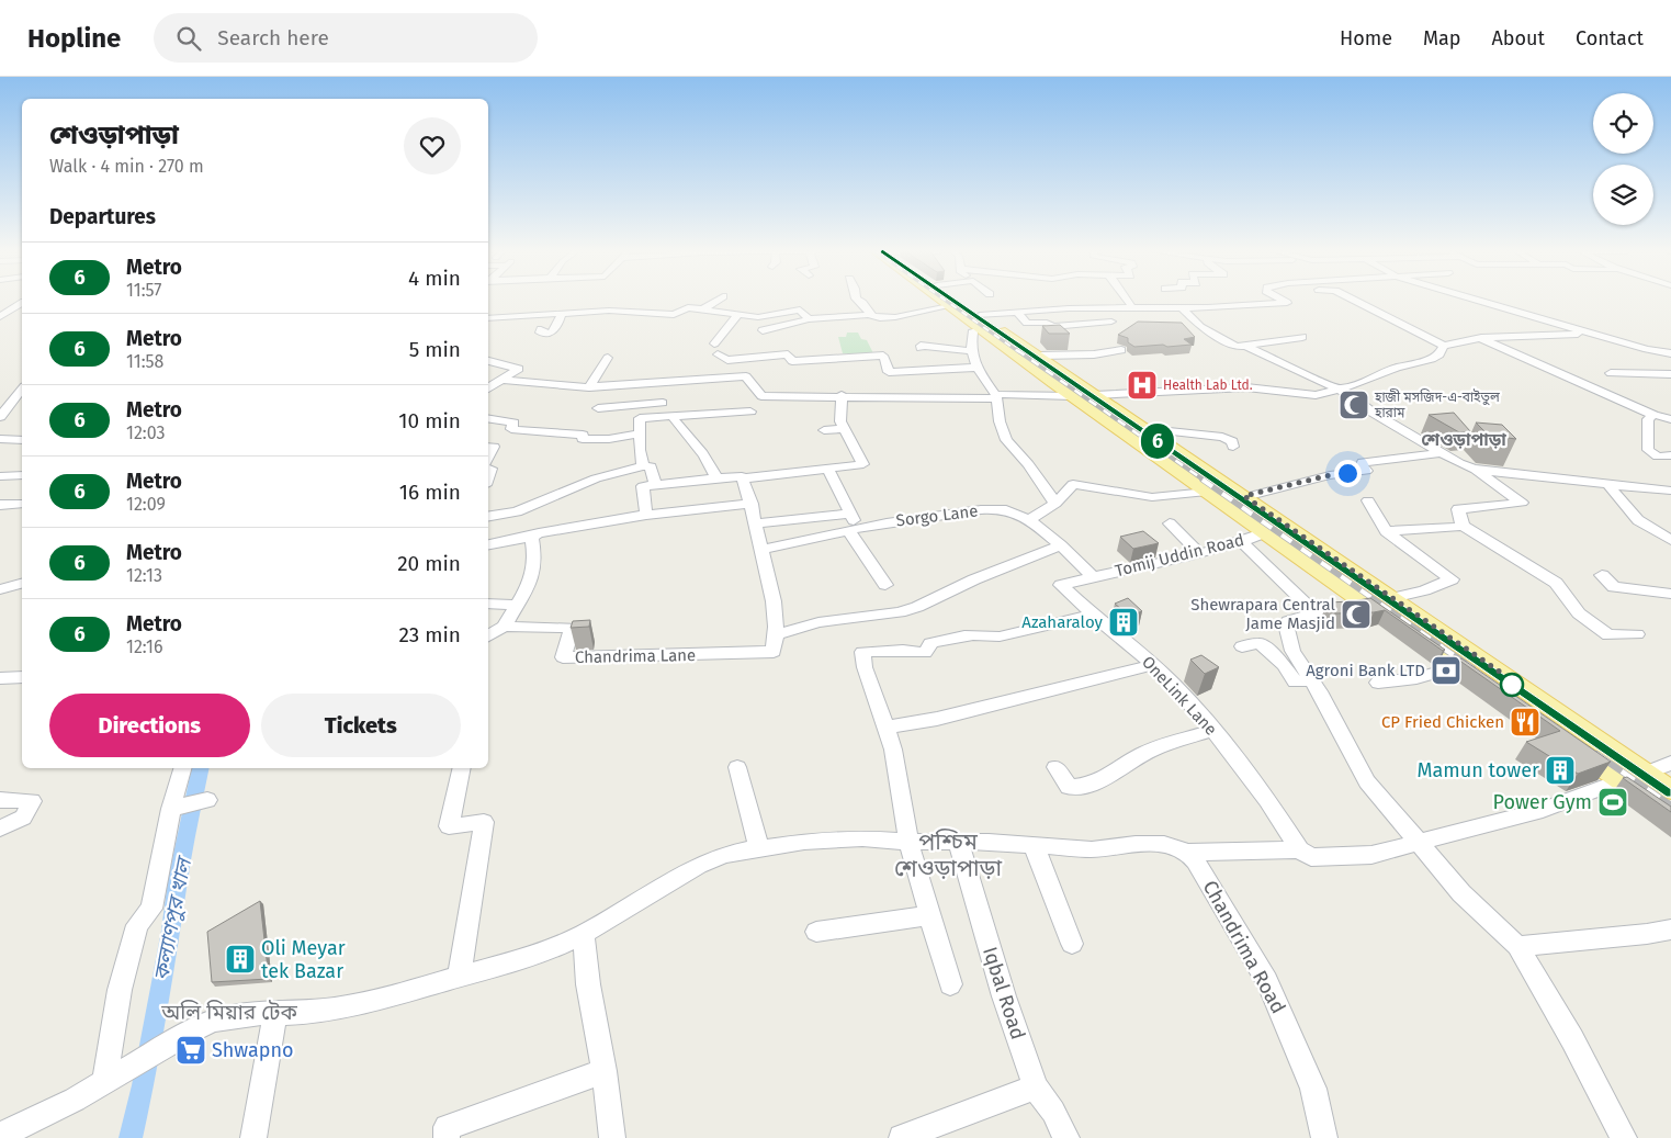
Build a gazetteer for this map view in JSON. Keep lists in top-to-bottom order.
{
  "streets": {
    "street": [
      "Sorgo Lane",
      "Tomij Uddin Road",
      "Chandrima Lane",
      "OneLink Lane",
      "Chandrima Road",
      "Iqbal Road"
    ]
  },
  "crossings": [
    ["Sorgo Lane", "Tomij Uddin Road"],
    ["Sorgo Lane", "OneLink Lane"],
    ["Tomij Uddin Road", "OneLink Lane"]
  ],
  "districts": ["শেওড়াপাড়া", "পশ্চিম শেওড়াপাড়া", "অলি মিয়ার টেক"],
  "water": ["কল্যাণপুর খাল"],
  "places": {
    "hospital": ["Health Lab Ltd."],
    "mosque": ["হাজী মসজিদ-এ-বাইতুল হারাম", "Shewrapara Central Jame Masjid"],
    "building": ["Azaharaloy", "Mamun tower", "Oli Meyar tek Bazar"],
    "bank": ["Agroni Bank LTD"],
    "restaurant": ["CP Fried Chicken"],
    "sports": ["Power Gym"],
    "supermarket": ["Shwapno"]
  },
  "lines": ["metro line 6"],
  "page": {
    "header": "Hopline",
    "search": "Search here",
    "nav": [
      "Home",
      "Map",
      "About",
      "Contact"
    ],
    "on_map": "6",
    "heading": [
      ["শেওড়াপাড়া", "Walk · 4 min · 270 m"],
      "Departures"
    ],
    "list": [
      {
        "mark": "6",
        "name": "Metro",
        "note": "11:57",
        "value": "4 min"
      },
      {
        "mark": "6",
        "name": "Metro",
        "note": "11:58",
        "value": "5 min"
      },
      {
        "mark": "6",
        "name": "Metro",
        "note": "12:03",
        "value": "10 min"
      },
      {
        "mark": "6",
        "name": "Metro",
        "note": "12:09",
        "value": "16 min"
      },
      {
        "mark": "6",
        "name": "Metro",
        "note": "12:13",
        "value": "20 min"
      },
      {
        "mark": "6",
        "name": "Metro",
        "note": "12:16",
        "value": "23 min"
      }
    ],
    "buttons": ["Directions", "Tickets"]
  }
}
